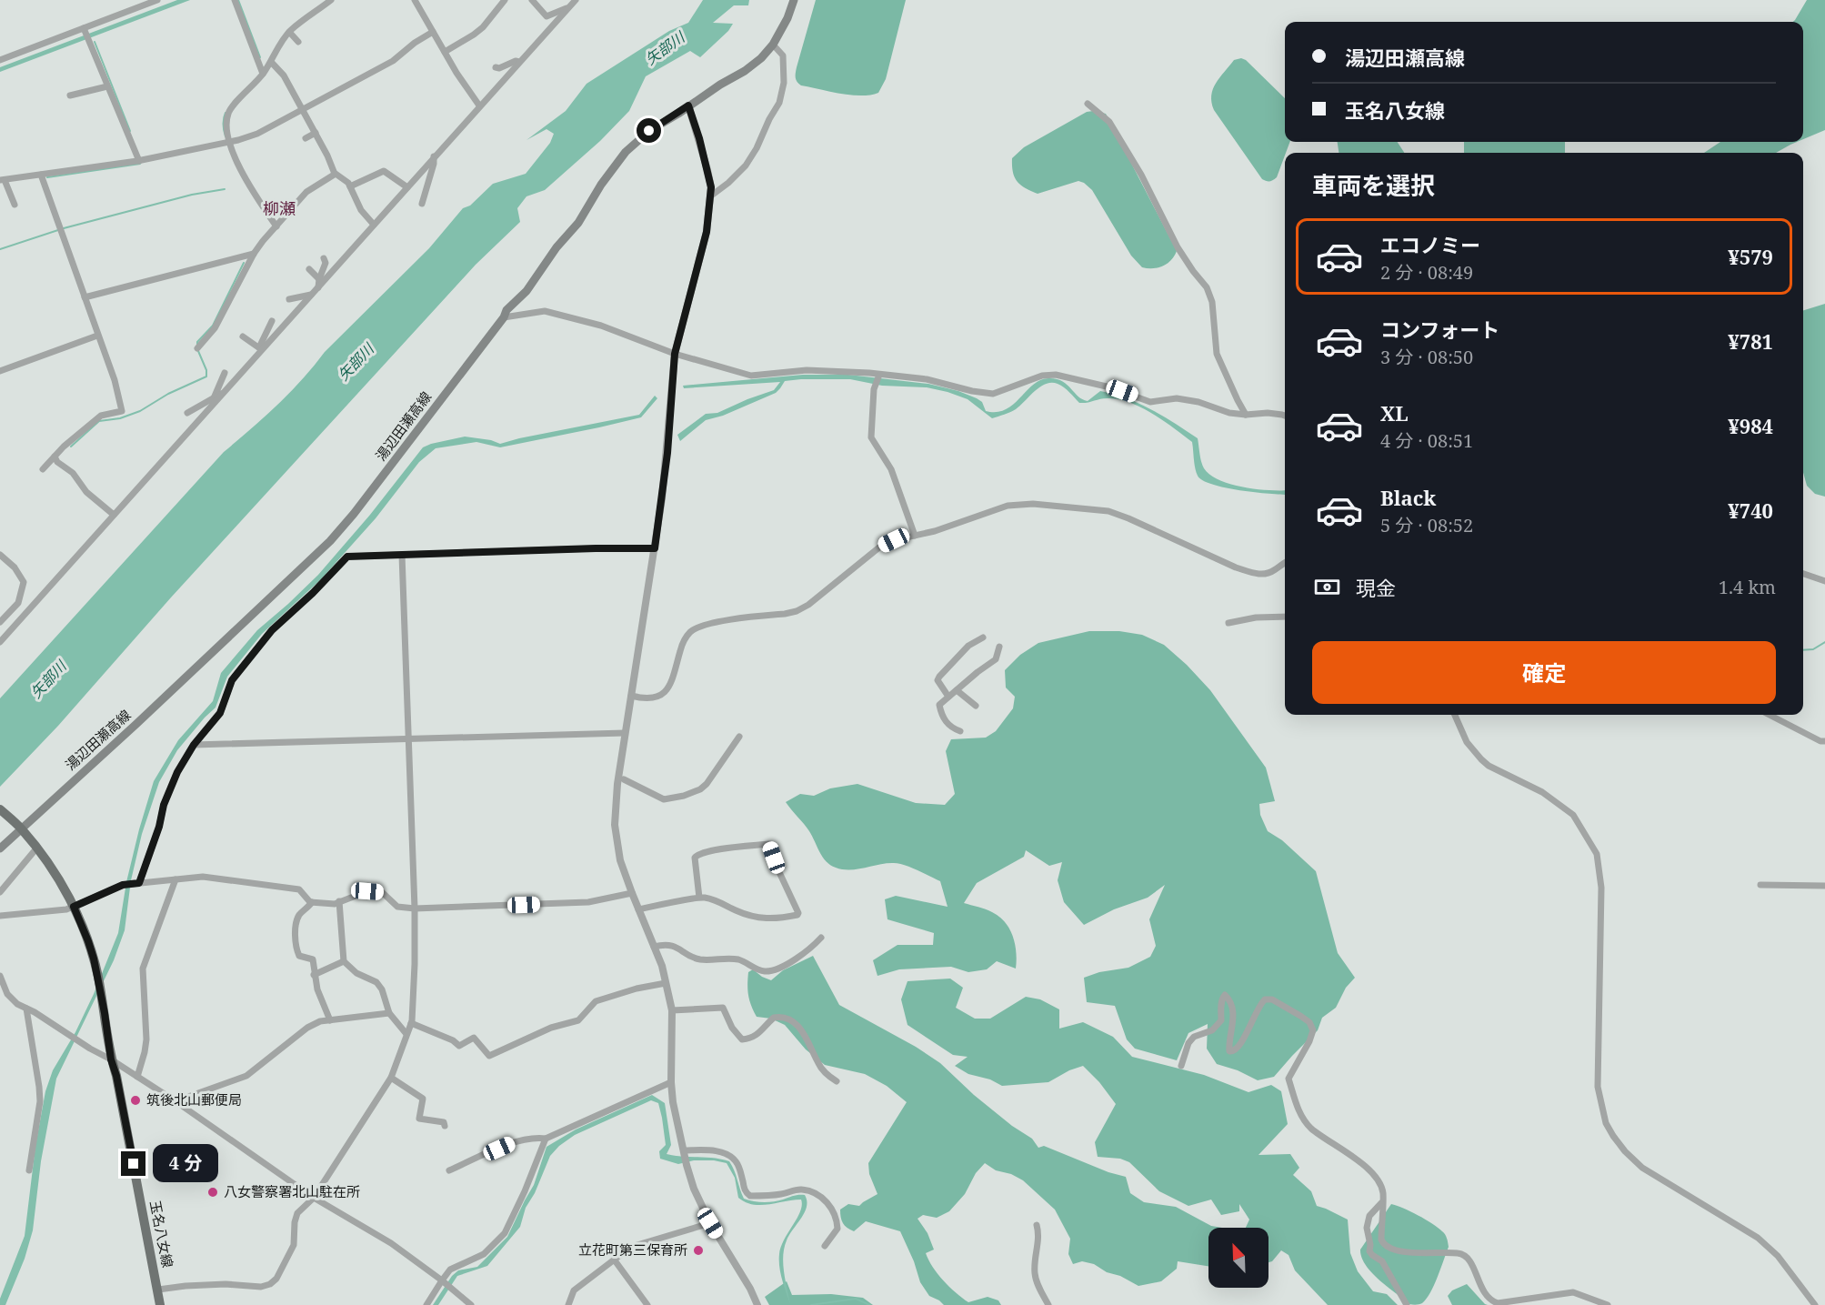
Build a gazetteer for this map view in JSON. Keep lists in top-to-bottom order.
{
  "streets": {
    "main road": ["湯辺田瀬高線", "玉名八女線"]
  },
  "crossings": [
    ["湯辺田瀬高線", "玉名八女線"]
  ],
  "districts": ["柳瀬"],
  "water": ["矢部川"],
  "places": ["筑後北山郵便局", "八女警察署北山駐在所", "立花町第三保育所"],
  "north": "top left",
  "page": {
    "banner": ["湯辺田瀬高線", "玉名八女線"],
    "heading": "車両を選択",
    "list": [
      {
        "name": "エコノミー",
        "note": "2 分 · 08:49",
        "value": "¥579"
      },
      {
        "name": "コンフォート",
        "note": "3 分 · 08:50",
        "value": "¥781"
      },
      {
        "name": "XL",
        "note": "4 分 · 08:51",
        "value": "¥984"
      },
      {
        "name": "Black",
        "note": "5 分 · 08:52",
        "value": "¥740"
      }
    ],
    "pay": ["現金", "1.4 km"],
    "buttons": "確定",
    "bubble": "4 分"
  }
}
